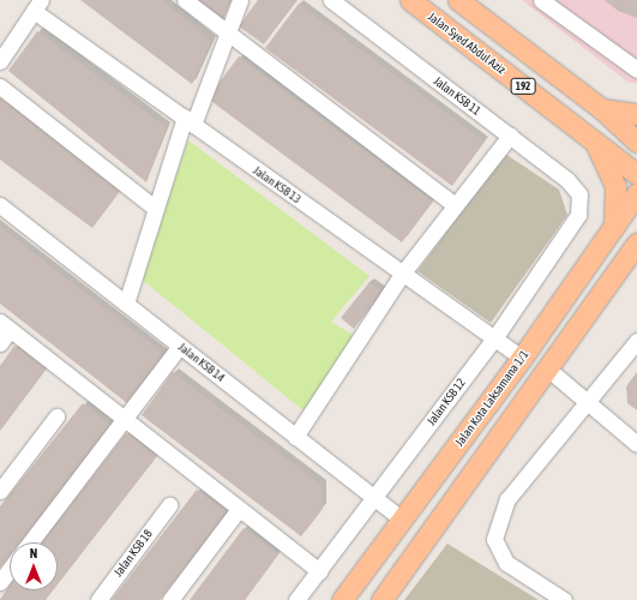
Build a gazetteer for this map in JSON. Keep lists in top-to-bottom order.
{
  "streets": {
    "main road": ["Jalan Syed Abdul Aziz", "192", "Jalan Kota Laksamana 1/1"],
    "street": [
      "Jalan KSB 11",
      "Jalan KSB 13",
      "Jalan KSB 14",
      "Jalan KSB 12",
      "Jalan KSB 18"
    ]
  },
  "crossings": [
    ["Jalan KSB 11", "Jalan KSB 12"],
    ["Jalan KSB 13", "Jalan Kota Laksamana 1/1"],
    ["Jalan KSB 13", "Jalan KSB 12"],
    ["Jalan KSB 14", "Jalan Kota Laksamana 1/1"],
    ["Jalan KSB 14", "Jalan KSB 12"]
  ],
  "north": "top"
}
